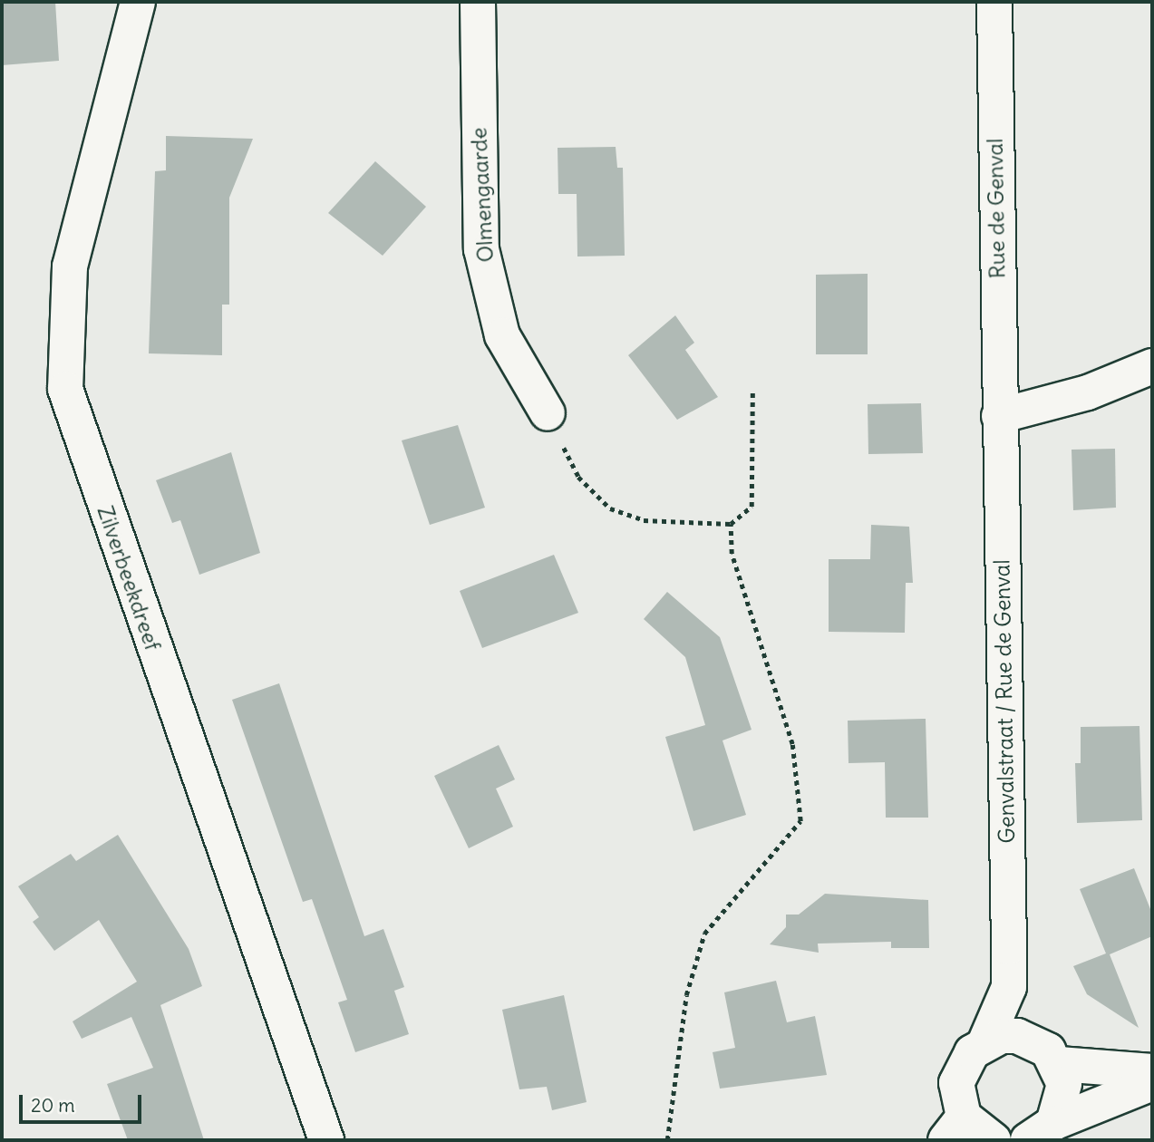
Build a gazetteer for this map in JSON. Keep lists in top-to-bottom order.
{
  "streets": {
    "street": [
      "Olmengaarde",
      "Rue de Genval",
      "Zilverbeekdreef",
      "Genvalstraat / Rue de Genval"
    ]
  },
  "crossings": [
    ["Rue de Genval", "Genvalstraat / Rue de Genval"]
  ],
  "scale_bar": "20 m"
}
